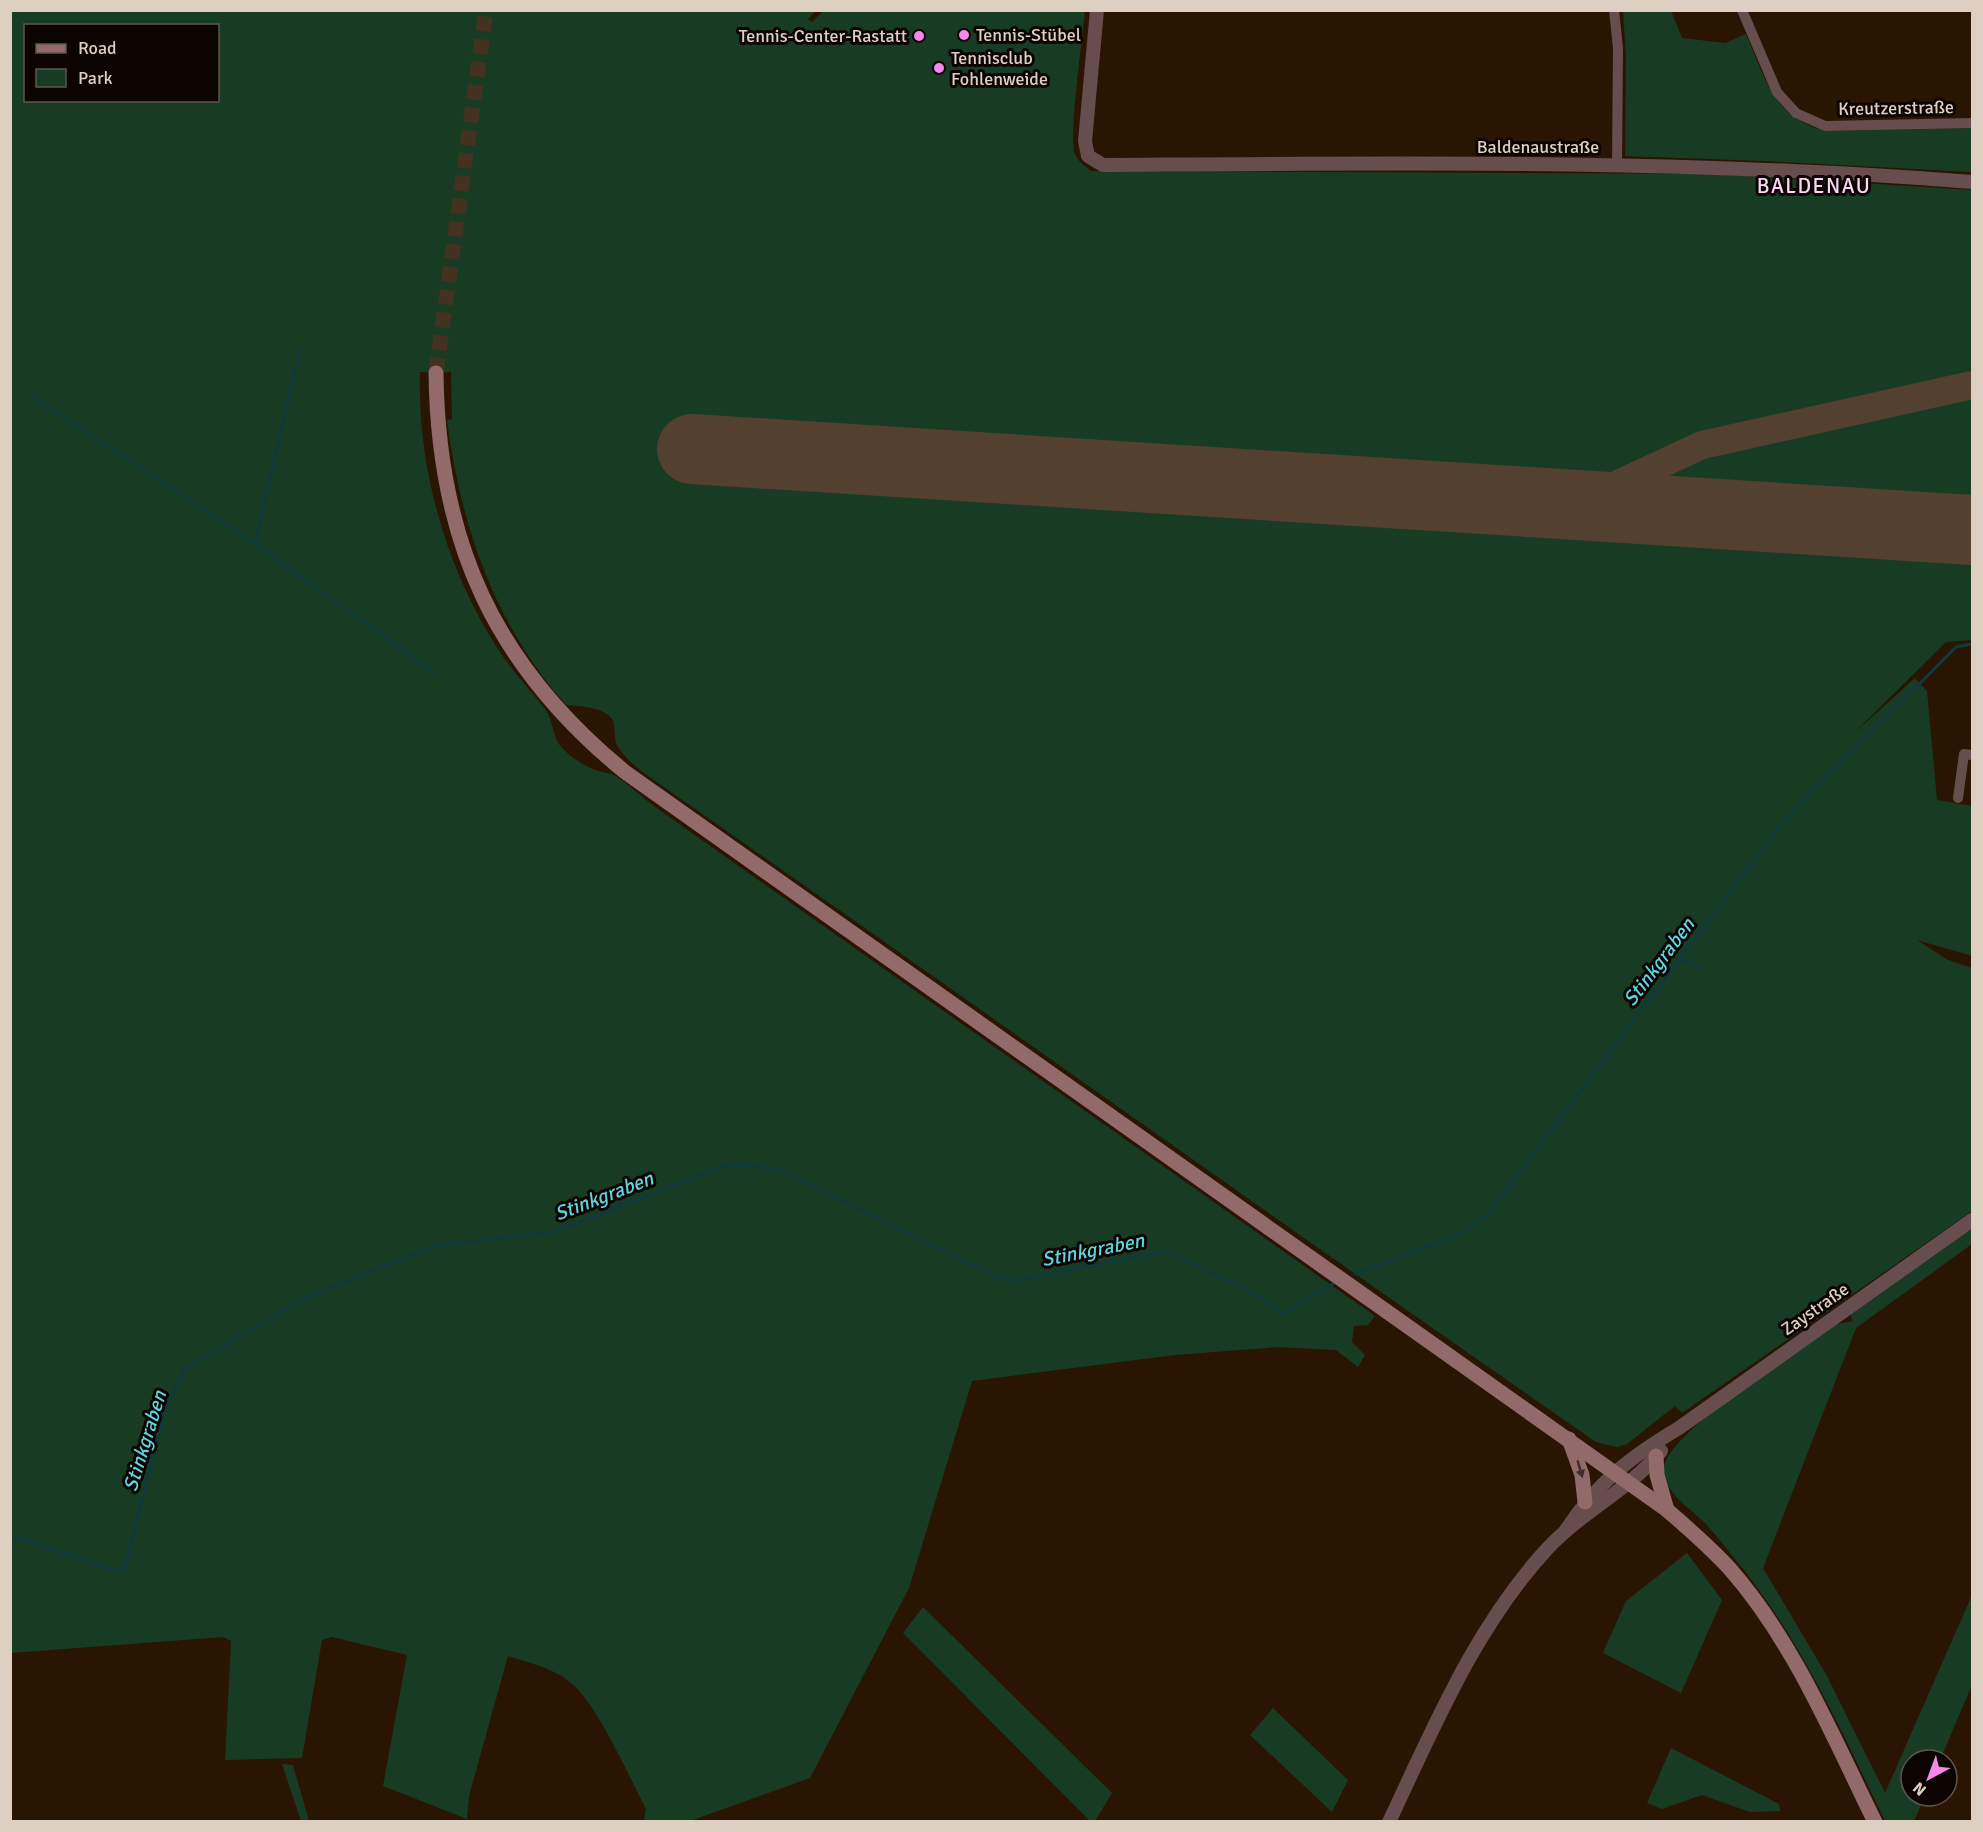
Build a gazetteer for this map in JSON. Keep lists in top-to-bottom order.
{
  "streets": {
    "street": ["Kreutzerstraße", "Baldenaustraße", "Zaystraße"]
  },
  "districts": ["BALDENAU"],
  "water": ["Stinkgraben"],
  "places": ["Tennis-Stübel", "Tennis-Center-Rastatt", "Tennisclub Fohlenweide"],
  "legend": ["Road", "Park"],
  "north": "bottom left"
}
